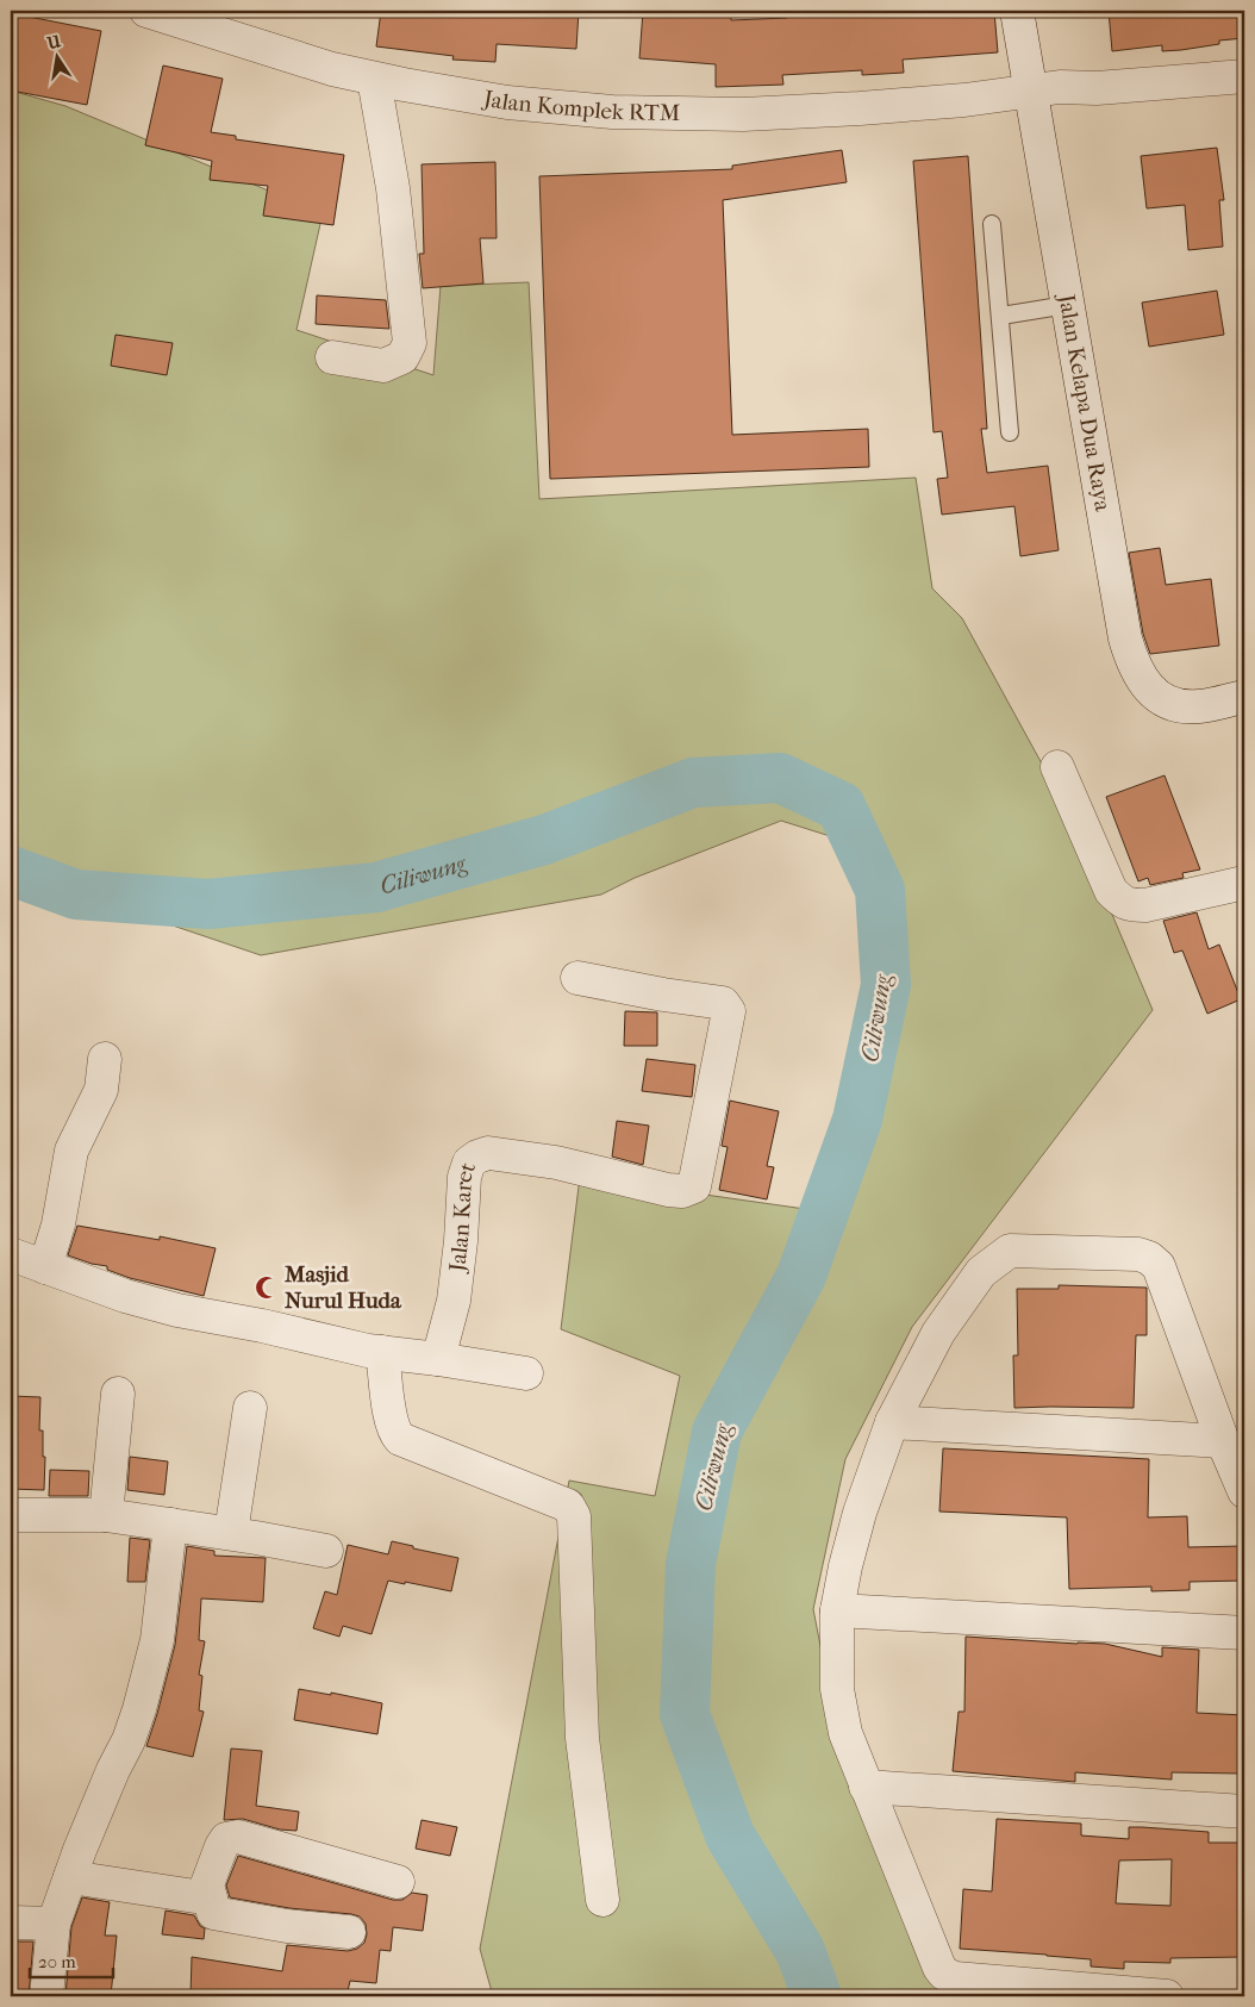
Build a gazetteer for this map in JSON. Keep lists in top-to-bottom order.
{
  "streets": {
    "street": ["Jalan Komplek RTM", "Jalan Kelapa Dua Raya", "Jalan Karet"]
  },
  "crossings": [
    ["Jalan Komplek RTM", "Jalan Kelapa Dua Raya"]
  ],
  "water": ["Ciliwung"],
  "places": {
    "mosque": ["Masjid Nurul Huda"]
  },
  "scale_bar": "20 m",
  "north": "top"
}
